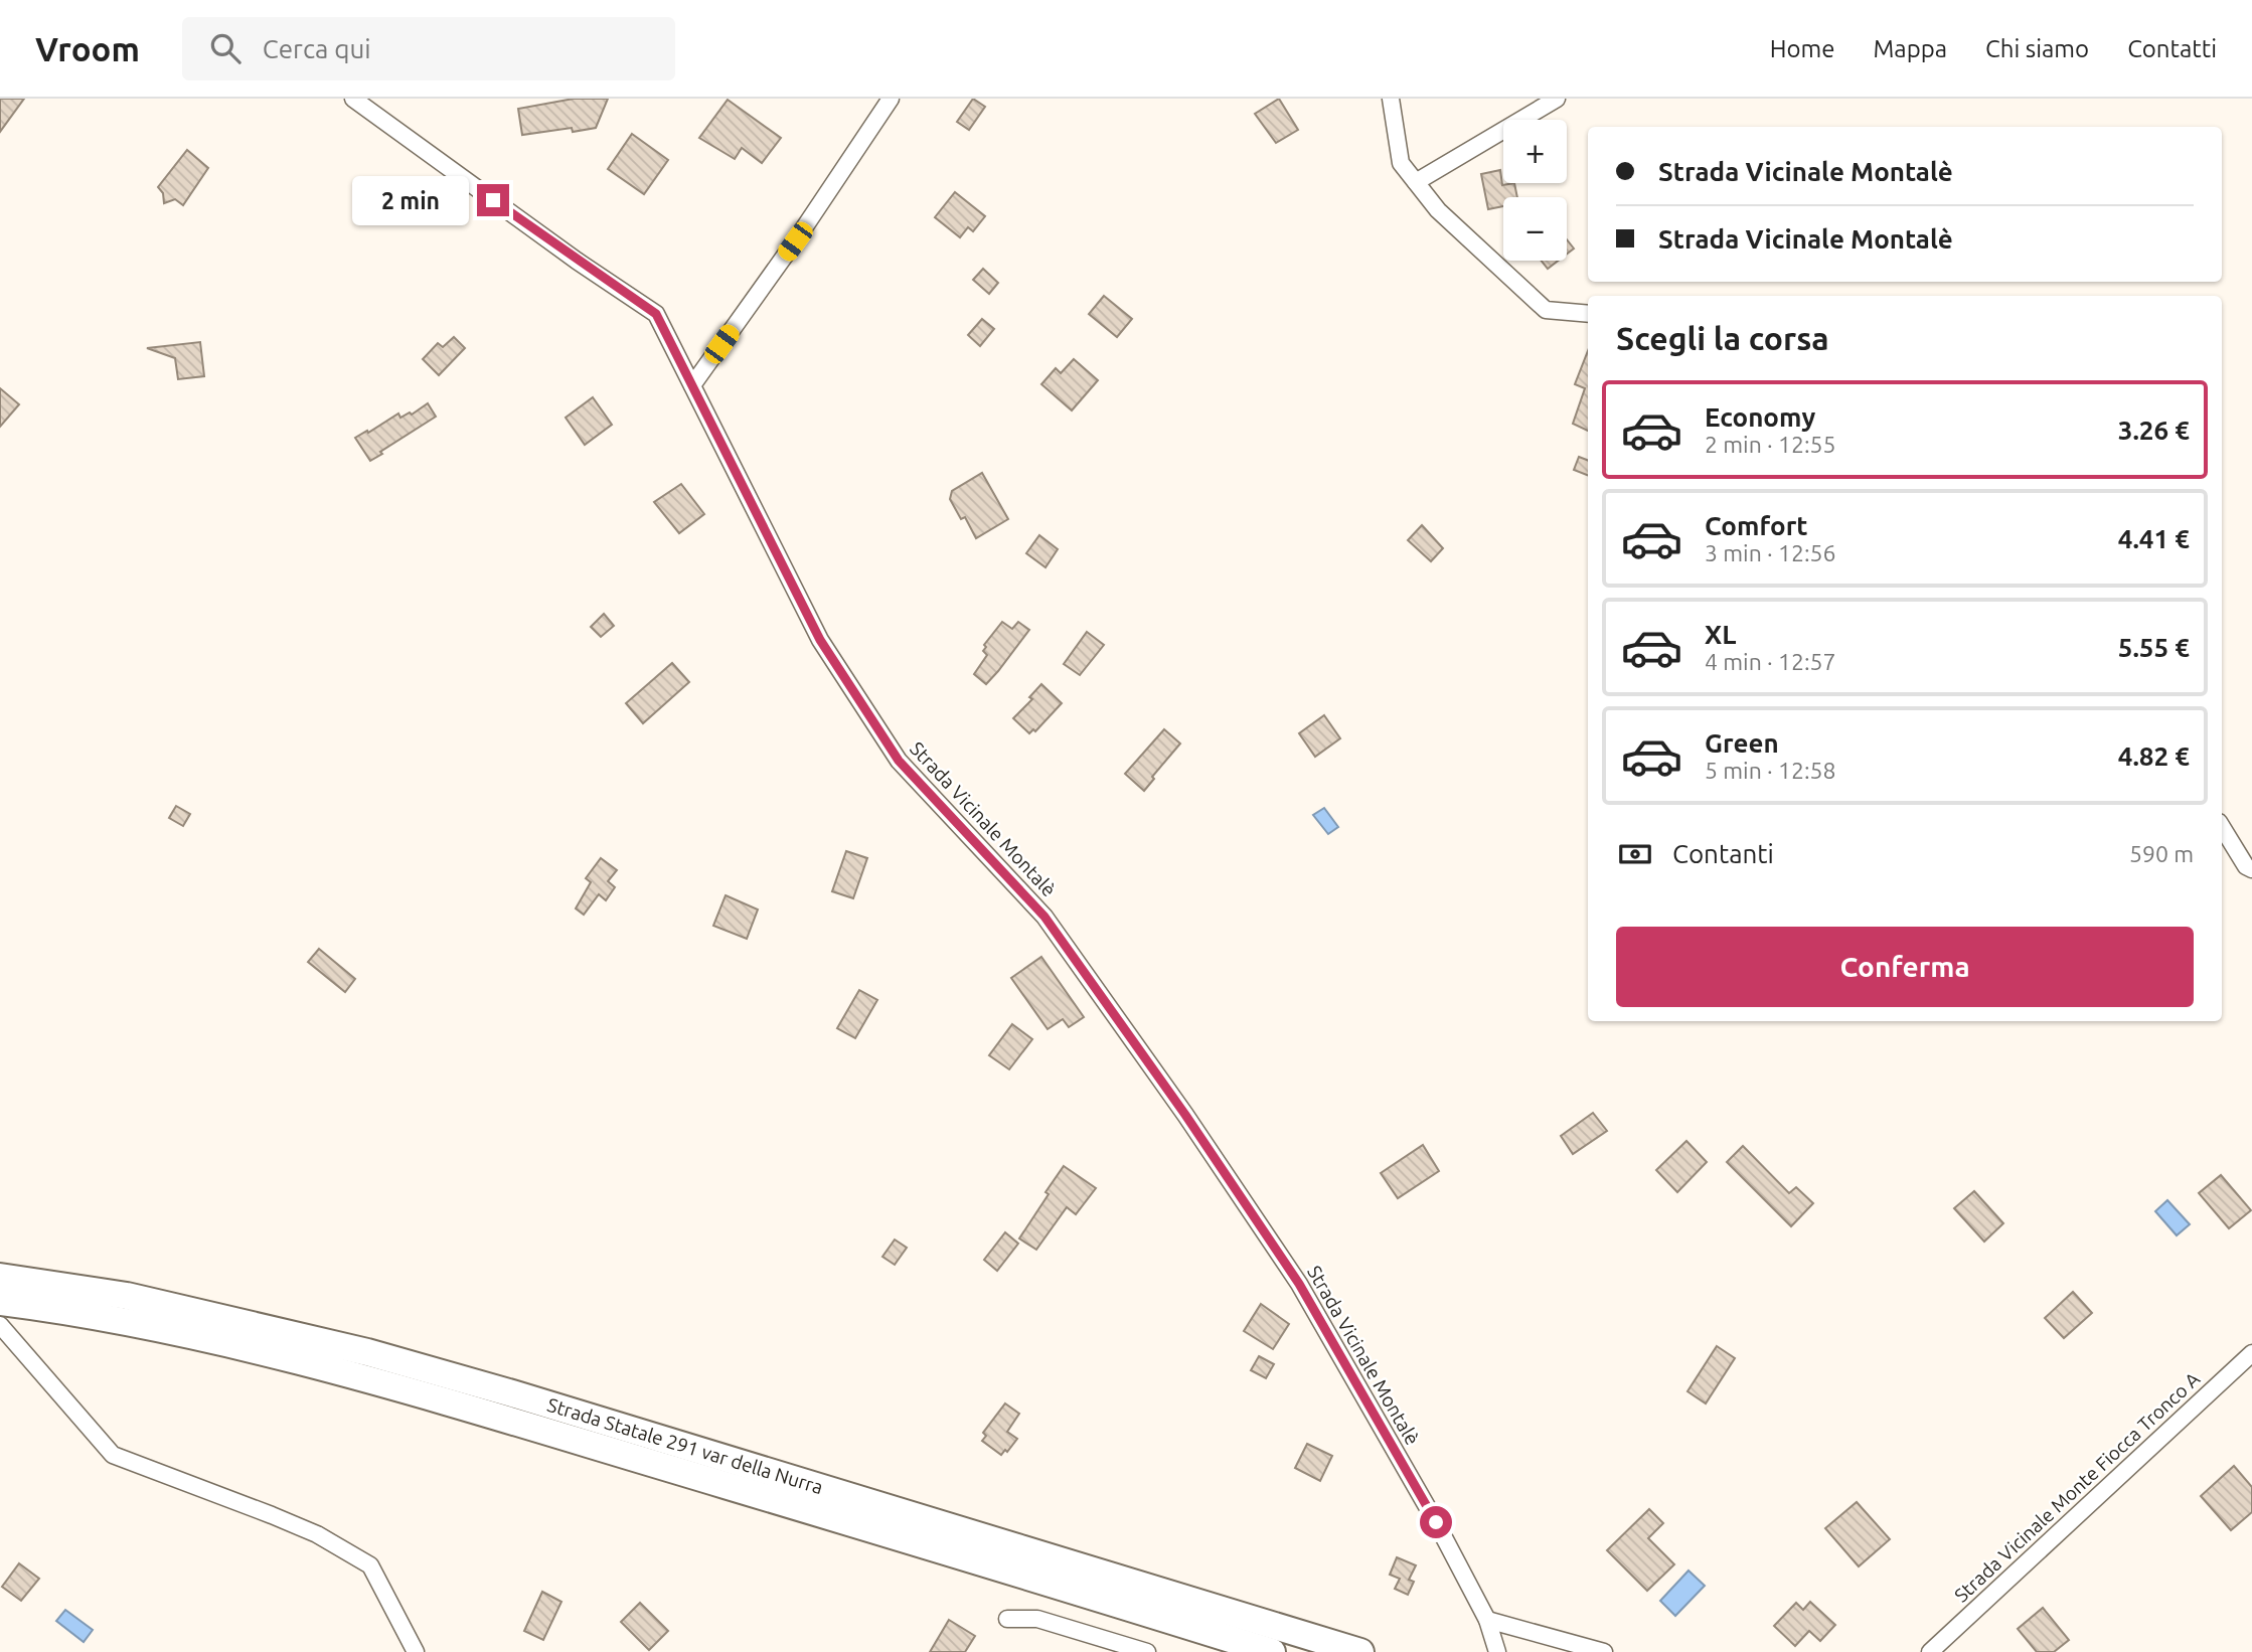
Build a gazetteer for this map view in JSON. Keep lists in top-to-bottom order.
{
  "streets": {
    "highway": ["Strada Statale 291 var della Nurra"],
    "street": ["Strada Vicinale Montalè", "Strada Vicinale Monte Fiocca Tronco A"]
  },
  "page": {
    "header": "Vroom",
    "search": "Cerca qui",
    "nav": [
      "Home",
      "Mappa",
      "Chi siamo",
      "Contatti"
    ],
    "map_buttons": ["+", "−"],
    "banner": ["Strada Vicinale Montalè", "Strada Vicinale Montalè"],
    "bubble": "2 min",
    "heading": "Scegli la corsa",
    "list": [
      {
        "name": "Economy",
        "note": "2 min · 12:55",
        "value": "3.26 €"
      },
      {
        "name": "Comfort",
        "note": "3 min · 12:56",
        "value": "4.41 €"
      },
      {
        "name": "XL",
        "note": "4 min · 12:57",
        "value": "5.55 €"
      },
      {
        "name": "Green",
        "note": "5 min · 12:58",
        "value": "4.82 €"
      }
    ],
    "pay": ["Contanti", "590 m"],
    "buttons": "Conferma"
  }
}
